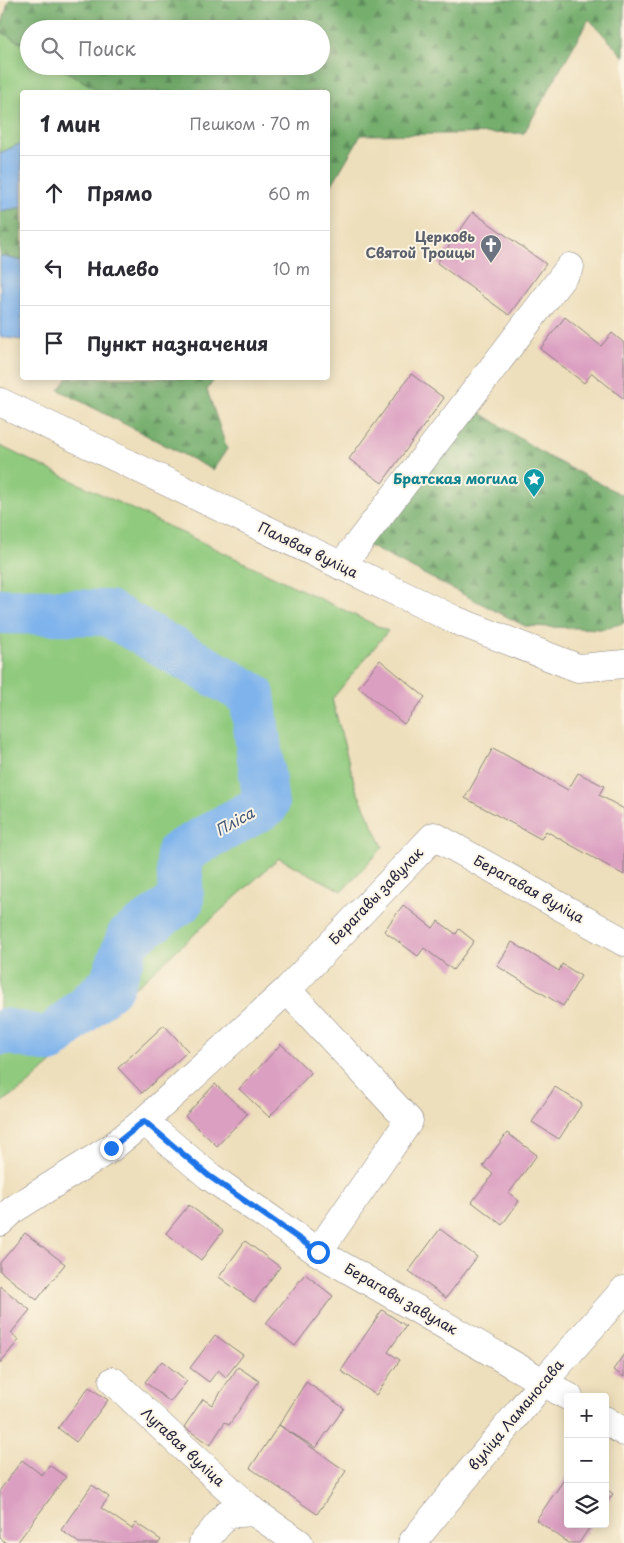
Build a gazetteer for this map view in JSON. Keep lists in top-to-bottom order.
{
  "streets": {
    "street": [
      "Палявая вуліца",
      "Берагавая вуліца",
      "Берагавы завулак",
      "вуліца Ламаносава",
      "Лугавая вуліца"
    ]
  },
  "crossings": [
    ["Берагавая вуліца", "Берагавы завулак"],
    ["Берагавы завулак", "вуліца Ламаносава"]
  ],
  "water": ["Пліса"],
  "places": {
    "church": ["Церковь Святой Троицы"],
    "place": ["Братская могила"]
  },
  "page": {
    "search": "Поиск",
    "heading": ["1 мин", "Пешком · 70 m"],
    "list": [
      ["Прямо", "60 m"],
      ["Налево", "10 m"],
      "Пункт назначения"
    ],
    "map_buttons": ["+", "−"]
  }
}
